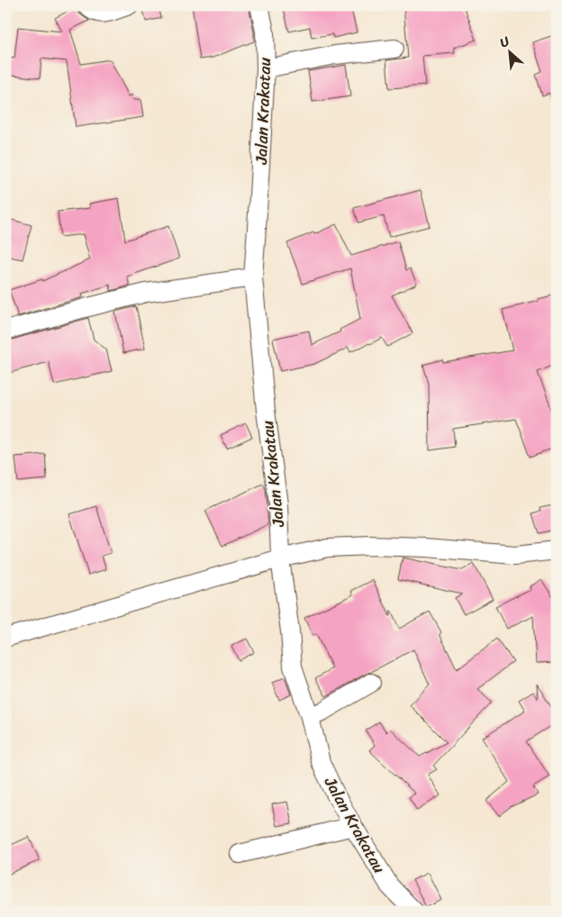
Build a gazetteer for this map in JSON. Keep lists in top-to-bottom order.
{
  "streets": {
    "street": ["Jalan Krakatau"]
  },
  "north": "top left"
}
